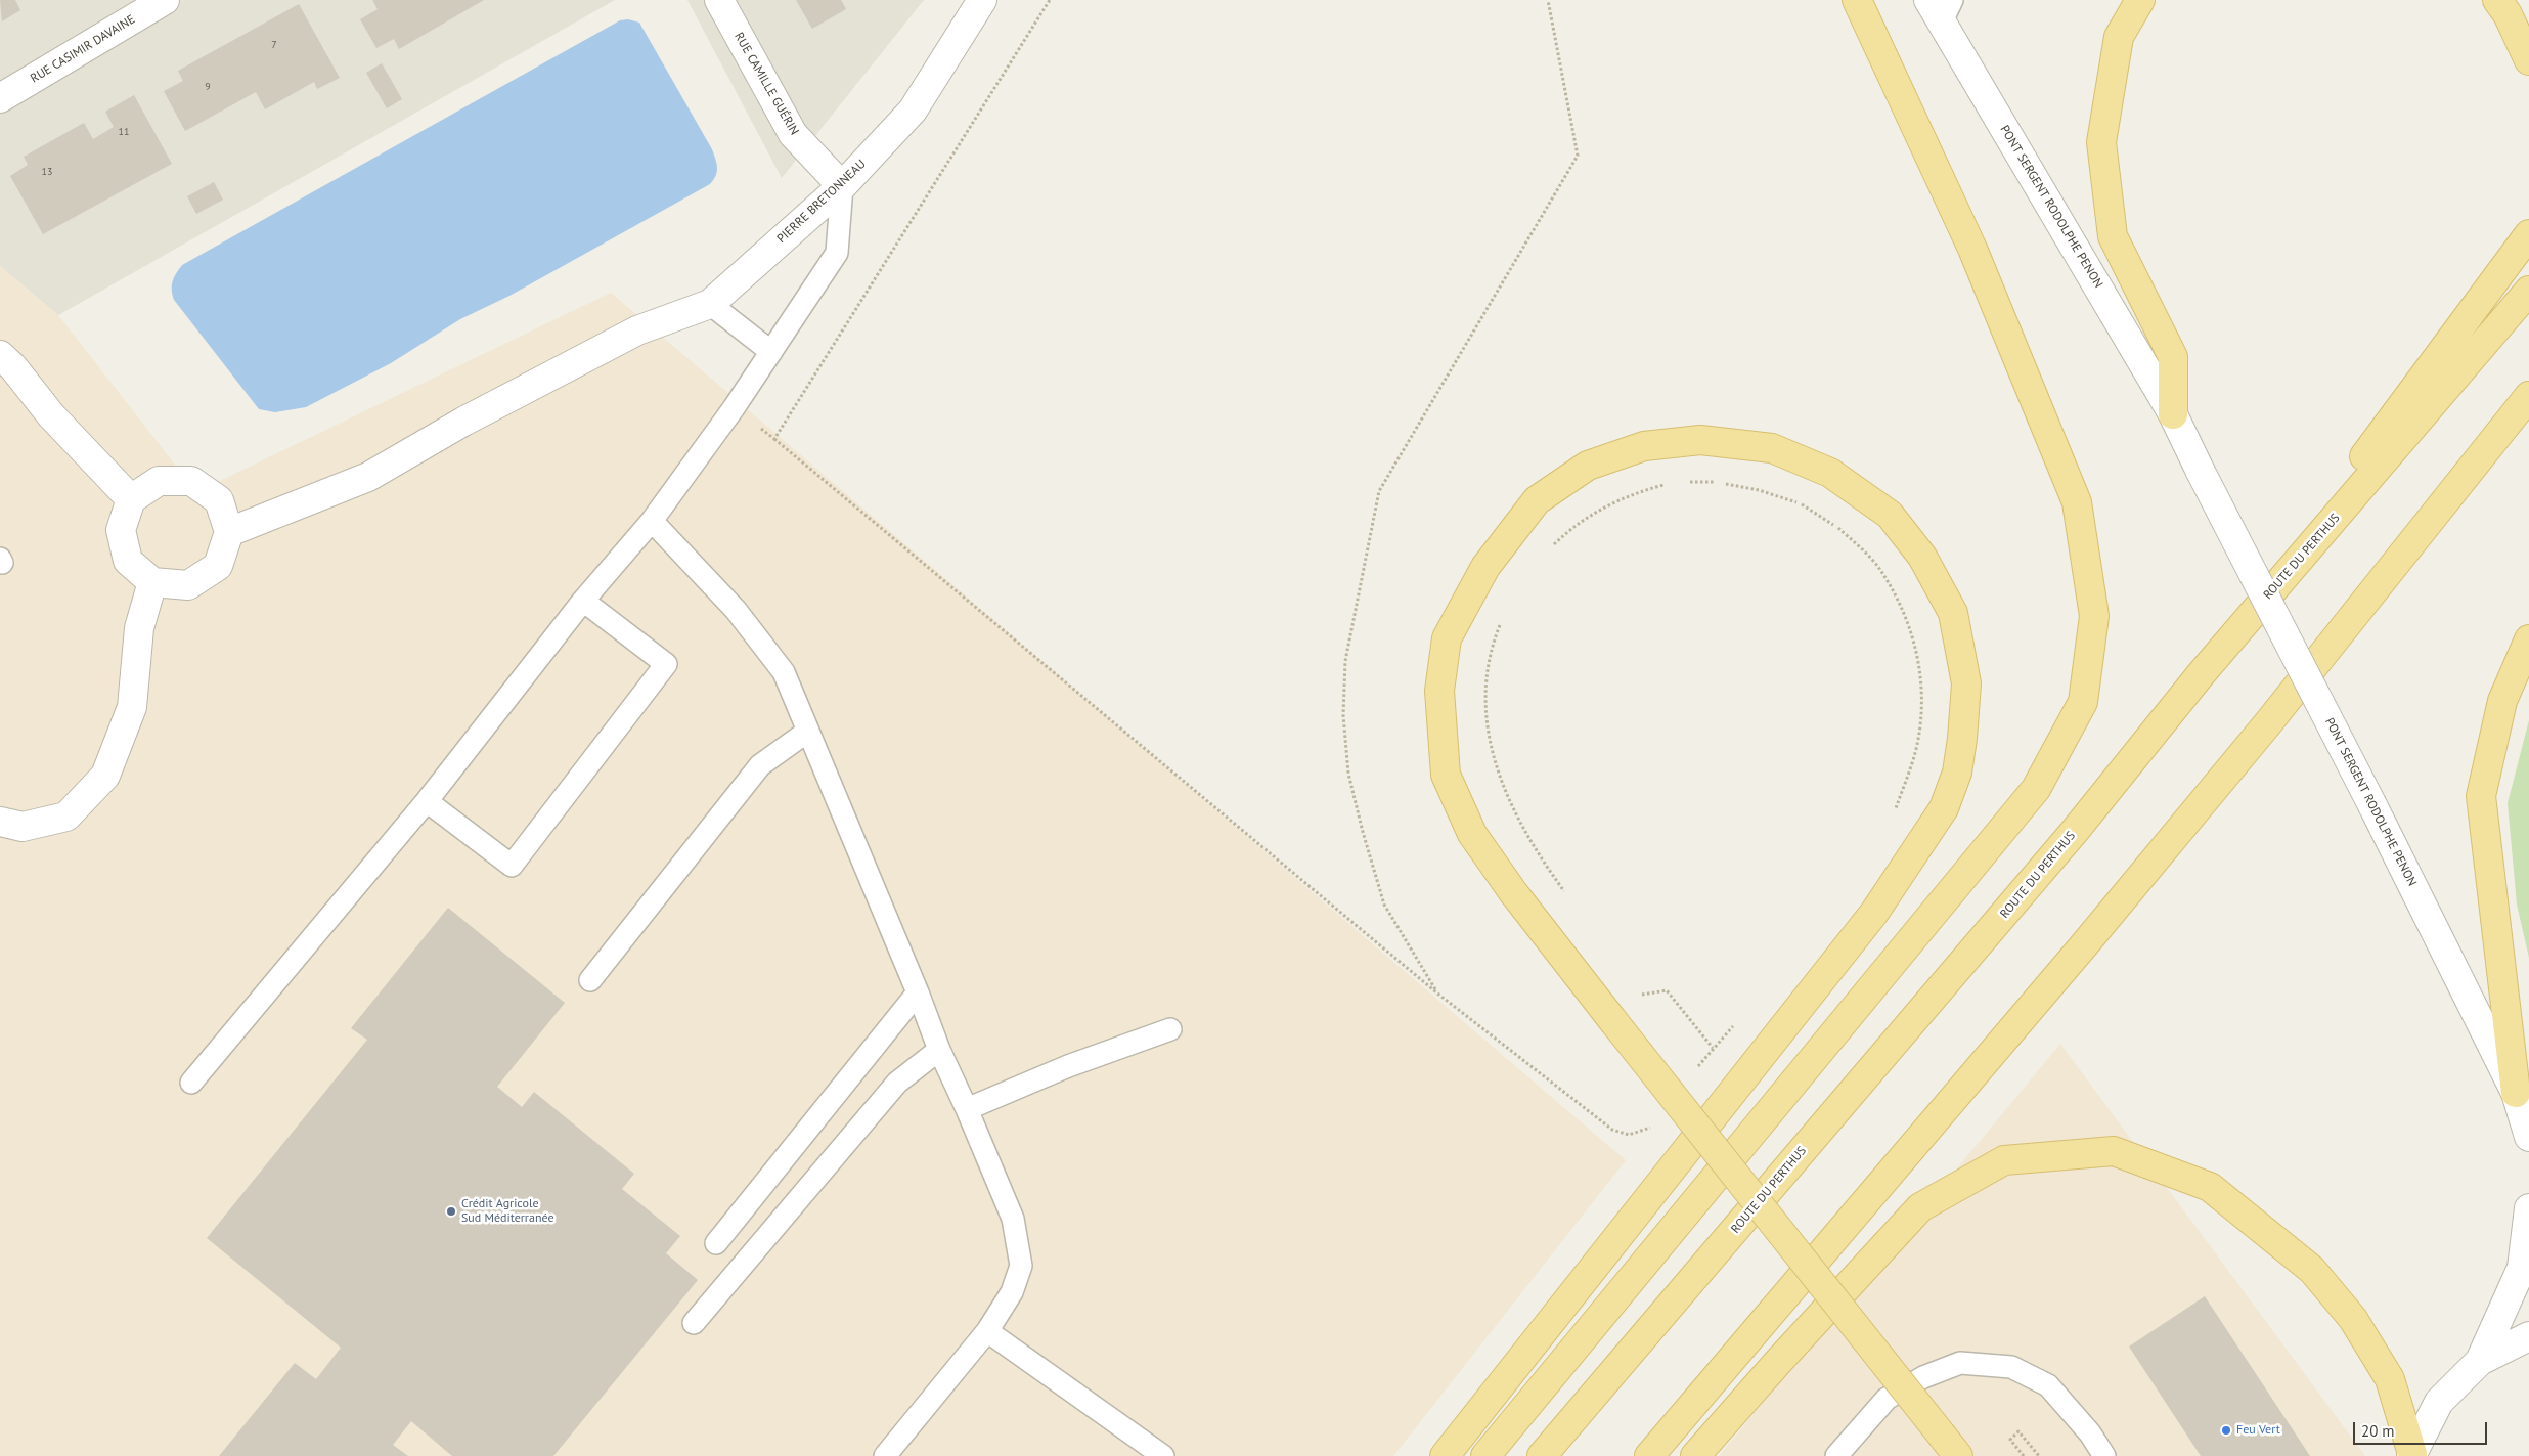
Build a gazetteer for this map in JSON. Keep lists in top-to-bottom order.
{
  "streets": {
    "main road": ["ROUTE DU PERTHUS"],
    "street": [
      "RUE CASIMIR DAVAINE",
      "RUE CAMILLE GUÉRIN",
      "PIERRE BRETONNEAU",
      "PONT SERGENT RODOLPHE PENON"
    ]
  },
  "crossings": [
    ["RUE CAMILLE GUÉRIN", "PIERRE BRETONNEAU"]
  ],
  "places": ["Crédit Agricole Sud Méditerranée", "Feu Vert"],
  "house_numbers": [
    "7",
    "9",
    "11",
    "13"
  ],
  "scale_bar": "20 m"
}
